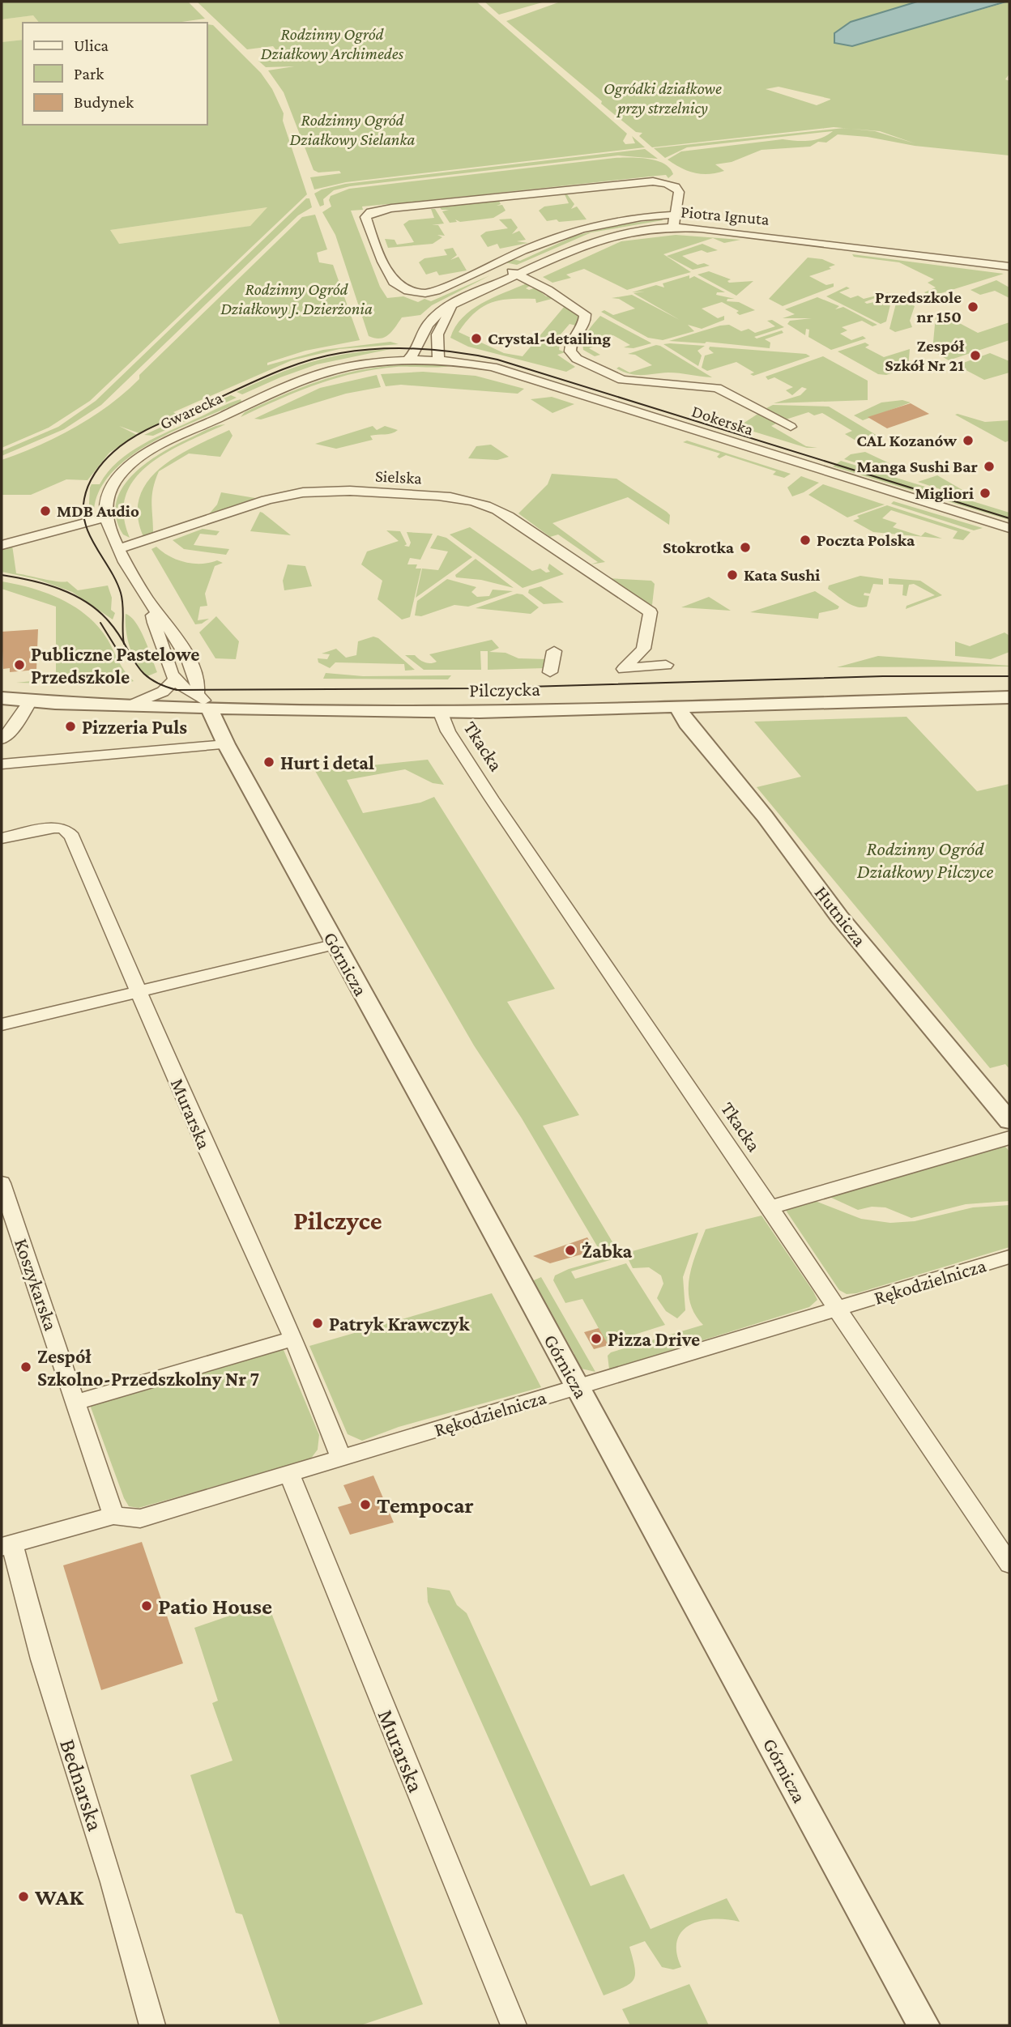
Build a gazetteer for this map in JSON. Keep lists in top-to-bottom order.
{
  "streets": {
    "street": [
      "Piotra Ignuta",
      "Gwarecka",
      "Dokerska",
      "Sielska",
      "Pilczycka",
      "Tkacka",
      "Hutnicza",
      "Górnicza",
      "Murarska",
      "Rękodzielnicza",
      "Koszykarska",
      "Bednarska"
    ]
  },
  "crossings": [
    ["Piotra Ignuta", "Gwarecka"],
    ["Piotra Ignuta", "Dokerska"],
    ["Gwarecka", "Dokerska"],
    ["Pilczycka", "Tkacka"],
    ["Pilczycka", "Hutnicza"],
    ["Pilczycka", "Górnicza"],
    ["Tkacka", "Rękodzielnicza"],
    ["Górnicza", "Rękodzielnicza"],
    ["Murarska", "Rękodzielnicza"],
    ["Rękodzielnicza", "Koszykarska"],
    ["Rękodzielnicza", "Bednarska"]
  ],
  "districts": ["Pilczyce"],
  "parks": [
    "Rodzinny Ogród Działkowy Archimedes",
    "Ogródki działkowe przy strzelnicy",
    "Rodzinny Ogród Działkowy Sielanka",
    "Rodzinny Ogród Działkowy J. Dzierżonia",
    "Rodzinny Ogród Działkowy Pilczyce"
  ],
  "places": [
    "Przedszkole nr 150",
    "Crystal-detailing",
    "Zespół Szkół Nr 21",
    "CAL Kozanów",
    "Manga Sushi Bar",
    "Migliori",
    "MDB Audio",
    "Poczta Polska",
    "Stokrotka",
    "Kata Sushi",
    "Publiczne Pastelowe Przedszkole",
    "Pizzeria Puls",
    "Hurt i detal",
    "Żabka",
    "Patryk Krawczyk",
    "Pizza Drive",
    "Zespół Szkolno-Przedszkolny Nr 7",
    "Tempocar",
    "Patio House",
    "WAK"
  ],
  "legend": ["Ulica", "Park", "Budynek"]
}
